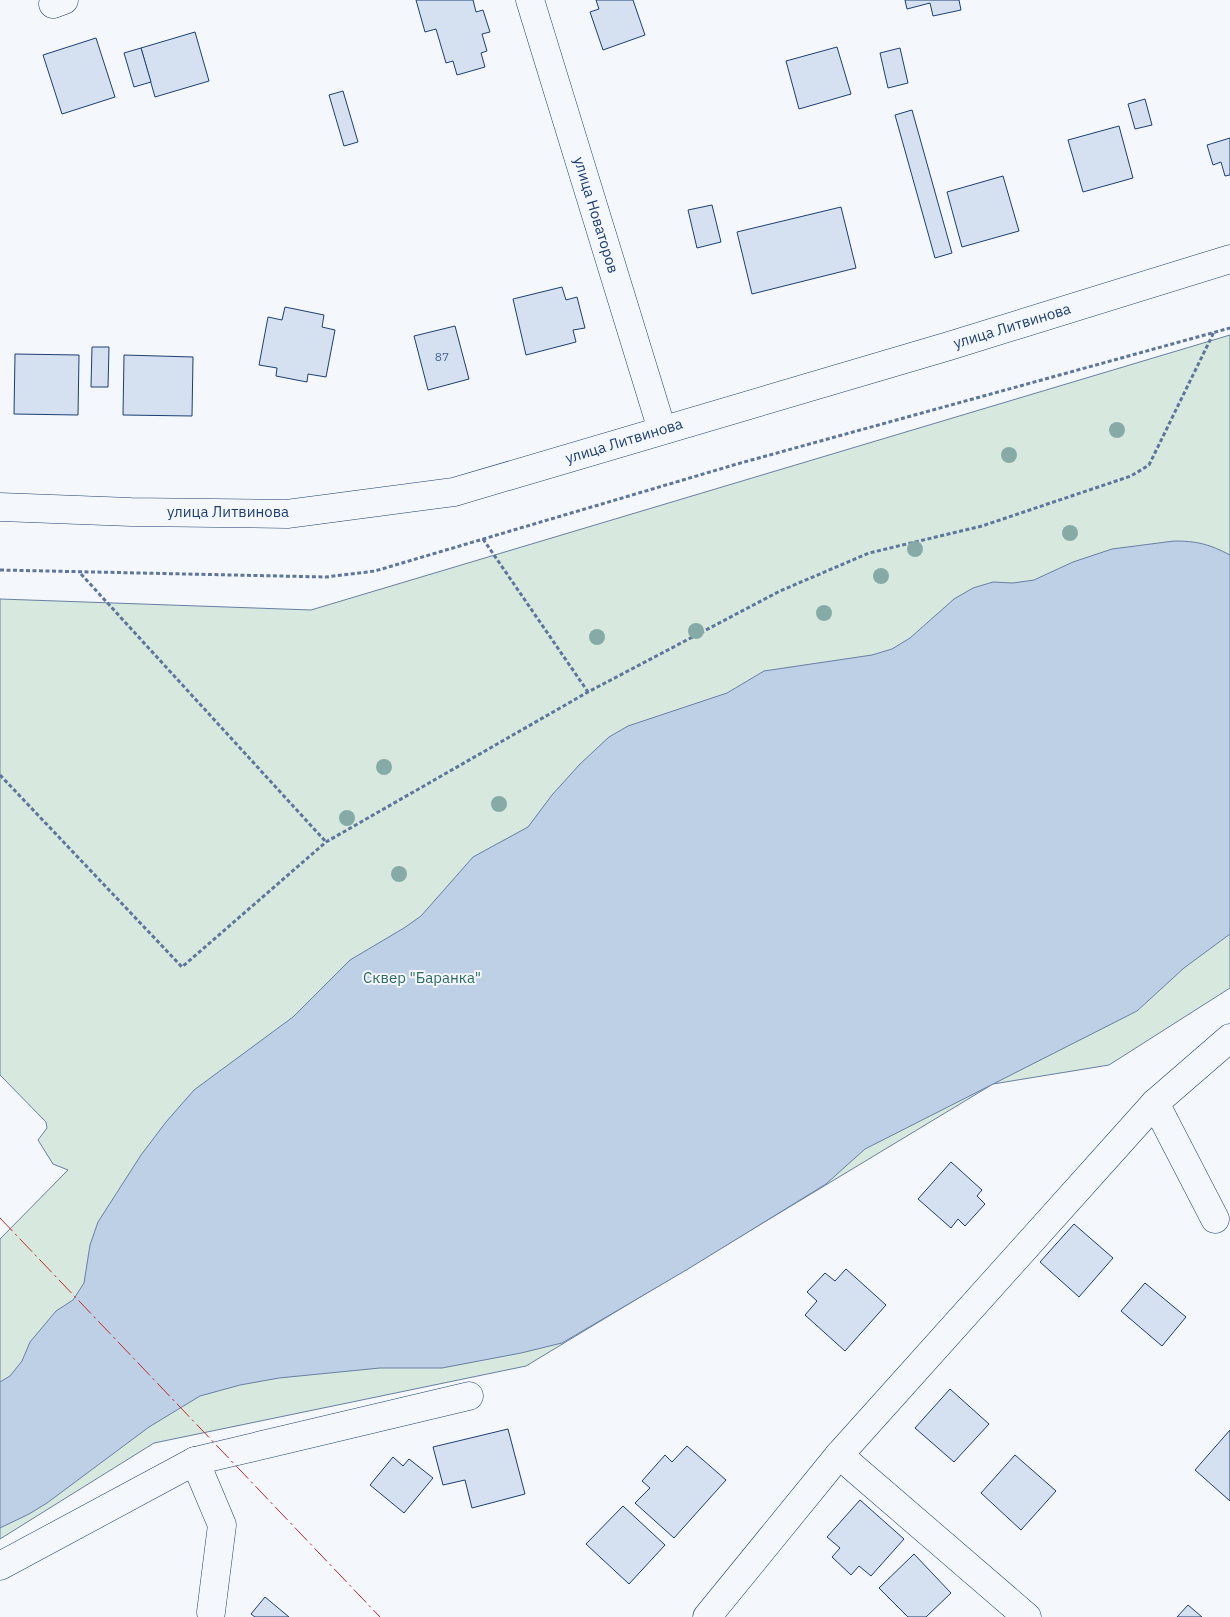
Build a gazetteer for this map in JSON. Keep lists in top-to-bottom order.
{
  "streets": {
    "street": ["улица Новаторов", "улица Литвинова"]
  },
  "crossings": [
    ["улица Новаторов", "улица Литвинова"]
  ],
  "parks": ["Сквер \"Баранка\""],
  "house_numbers": ["87"]
}
